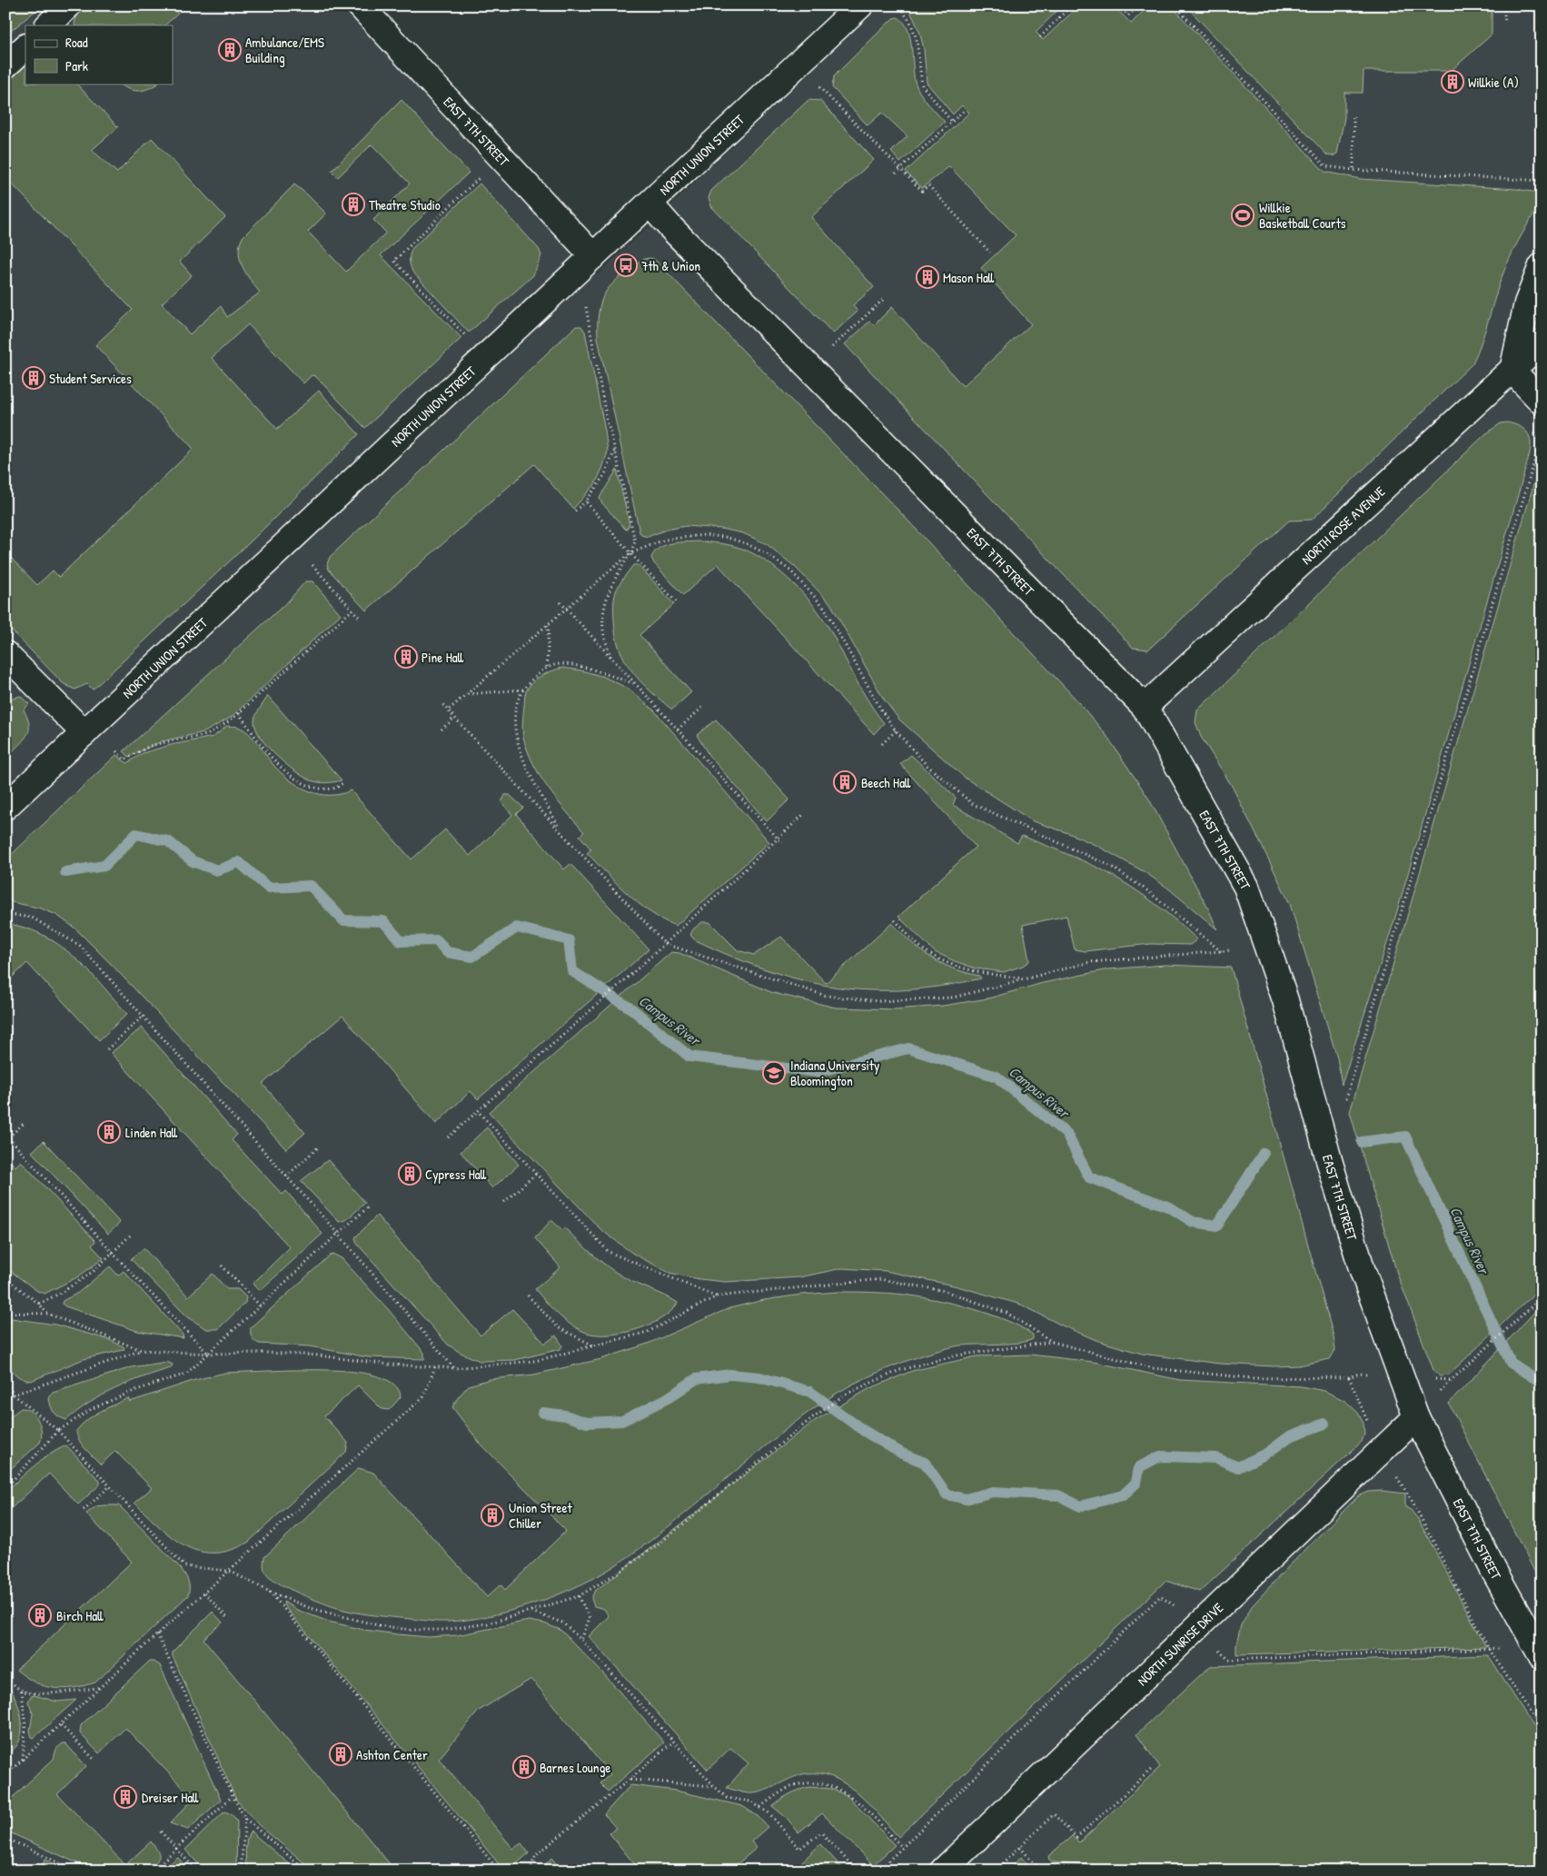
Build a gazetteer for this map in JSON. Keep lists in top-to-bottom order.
{
  "streets": {
    "street": [
      "EAST 7TH STREET",
      "NORTH UNION STREET",
      "NORTH ROSE AVENUE",
      "NORTH SUNRISE DRIVE"
    ]
  },
  "crossings": [
    ["EAST 7TH STREET", "NORTH UNION STREET"],
    ["EAST 7TH STREET", "NORTH ROSE AVENUE"],
    ["EAST 7TH STREET", "NORTH SUNRISE DRIVE"]
  ],
  "water": ["Campus River"],
  "places": {
    "building": [
      "Ambulance/EMS Building",
      "Willkie (A)",
      "Theatre Studio",
      "Mason Hall",
      "Student Services",
      "Pine Hall",
      "Beech Hall",
      "Linden Hall",
      "Cypress Hall",
      "Union Street Chiller",
      "Birch Hall",
      "Ashton Center",
      "Barnes Lounge",
      "Dreiser Hall"
    ],
    "sports": ["Willkie Basketball Courts"],
    "bus stop": ["7th & Union"],
    "school or university": ["Indiana University Bloomington"]
  },
  "legend": ["Road", "Park"]
}
